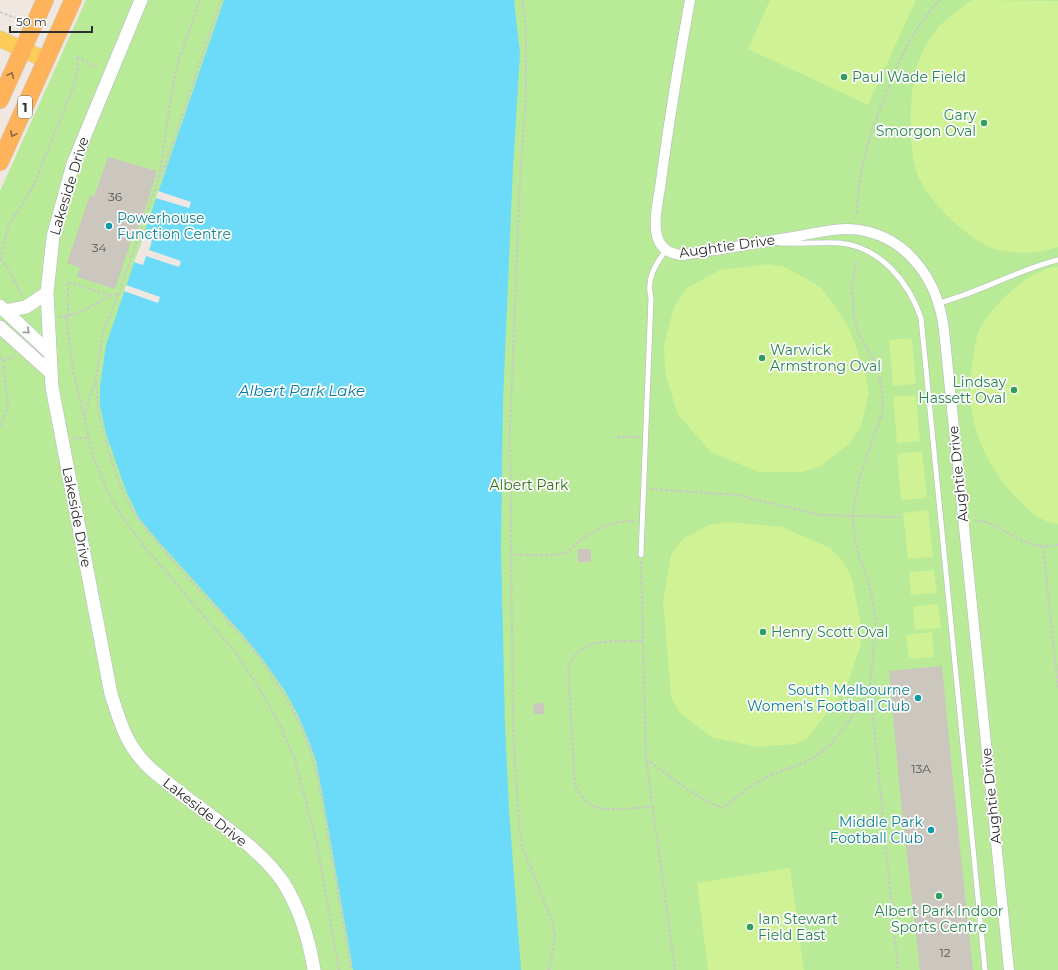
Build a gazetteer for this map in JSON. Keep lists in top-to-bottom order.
{
  "streets": {
    "highway": ["1"],
    "street": ["Lakeside Drive", "Aughtie Drive"]
  },
  "water": ["Albert Park Lake"],
  "parks": ["Albert Park"],
  "places": [
    "Paul Wade Field",
    "Gary Smorgon Oval",
    "Powerhouse Function Centre",
    "Warwick Armstrong Oval",
    "Lindsay Hassett Oval",
    "Henry Scott Oval",
    "South Melbourne Women's Football Club",
    "Middle Park Football Club",
    "Albert Park Indoor Sports Centre",
    "Ian Stewart Field East"
  ],
  "house_numbers": [
    "36",
    "34",
    "13A",
    "12"
  ],
  "scale_bar": "50 m"
}
